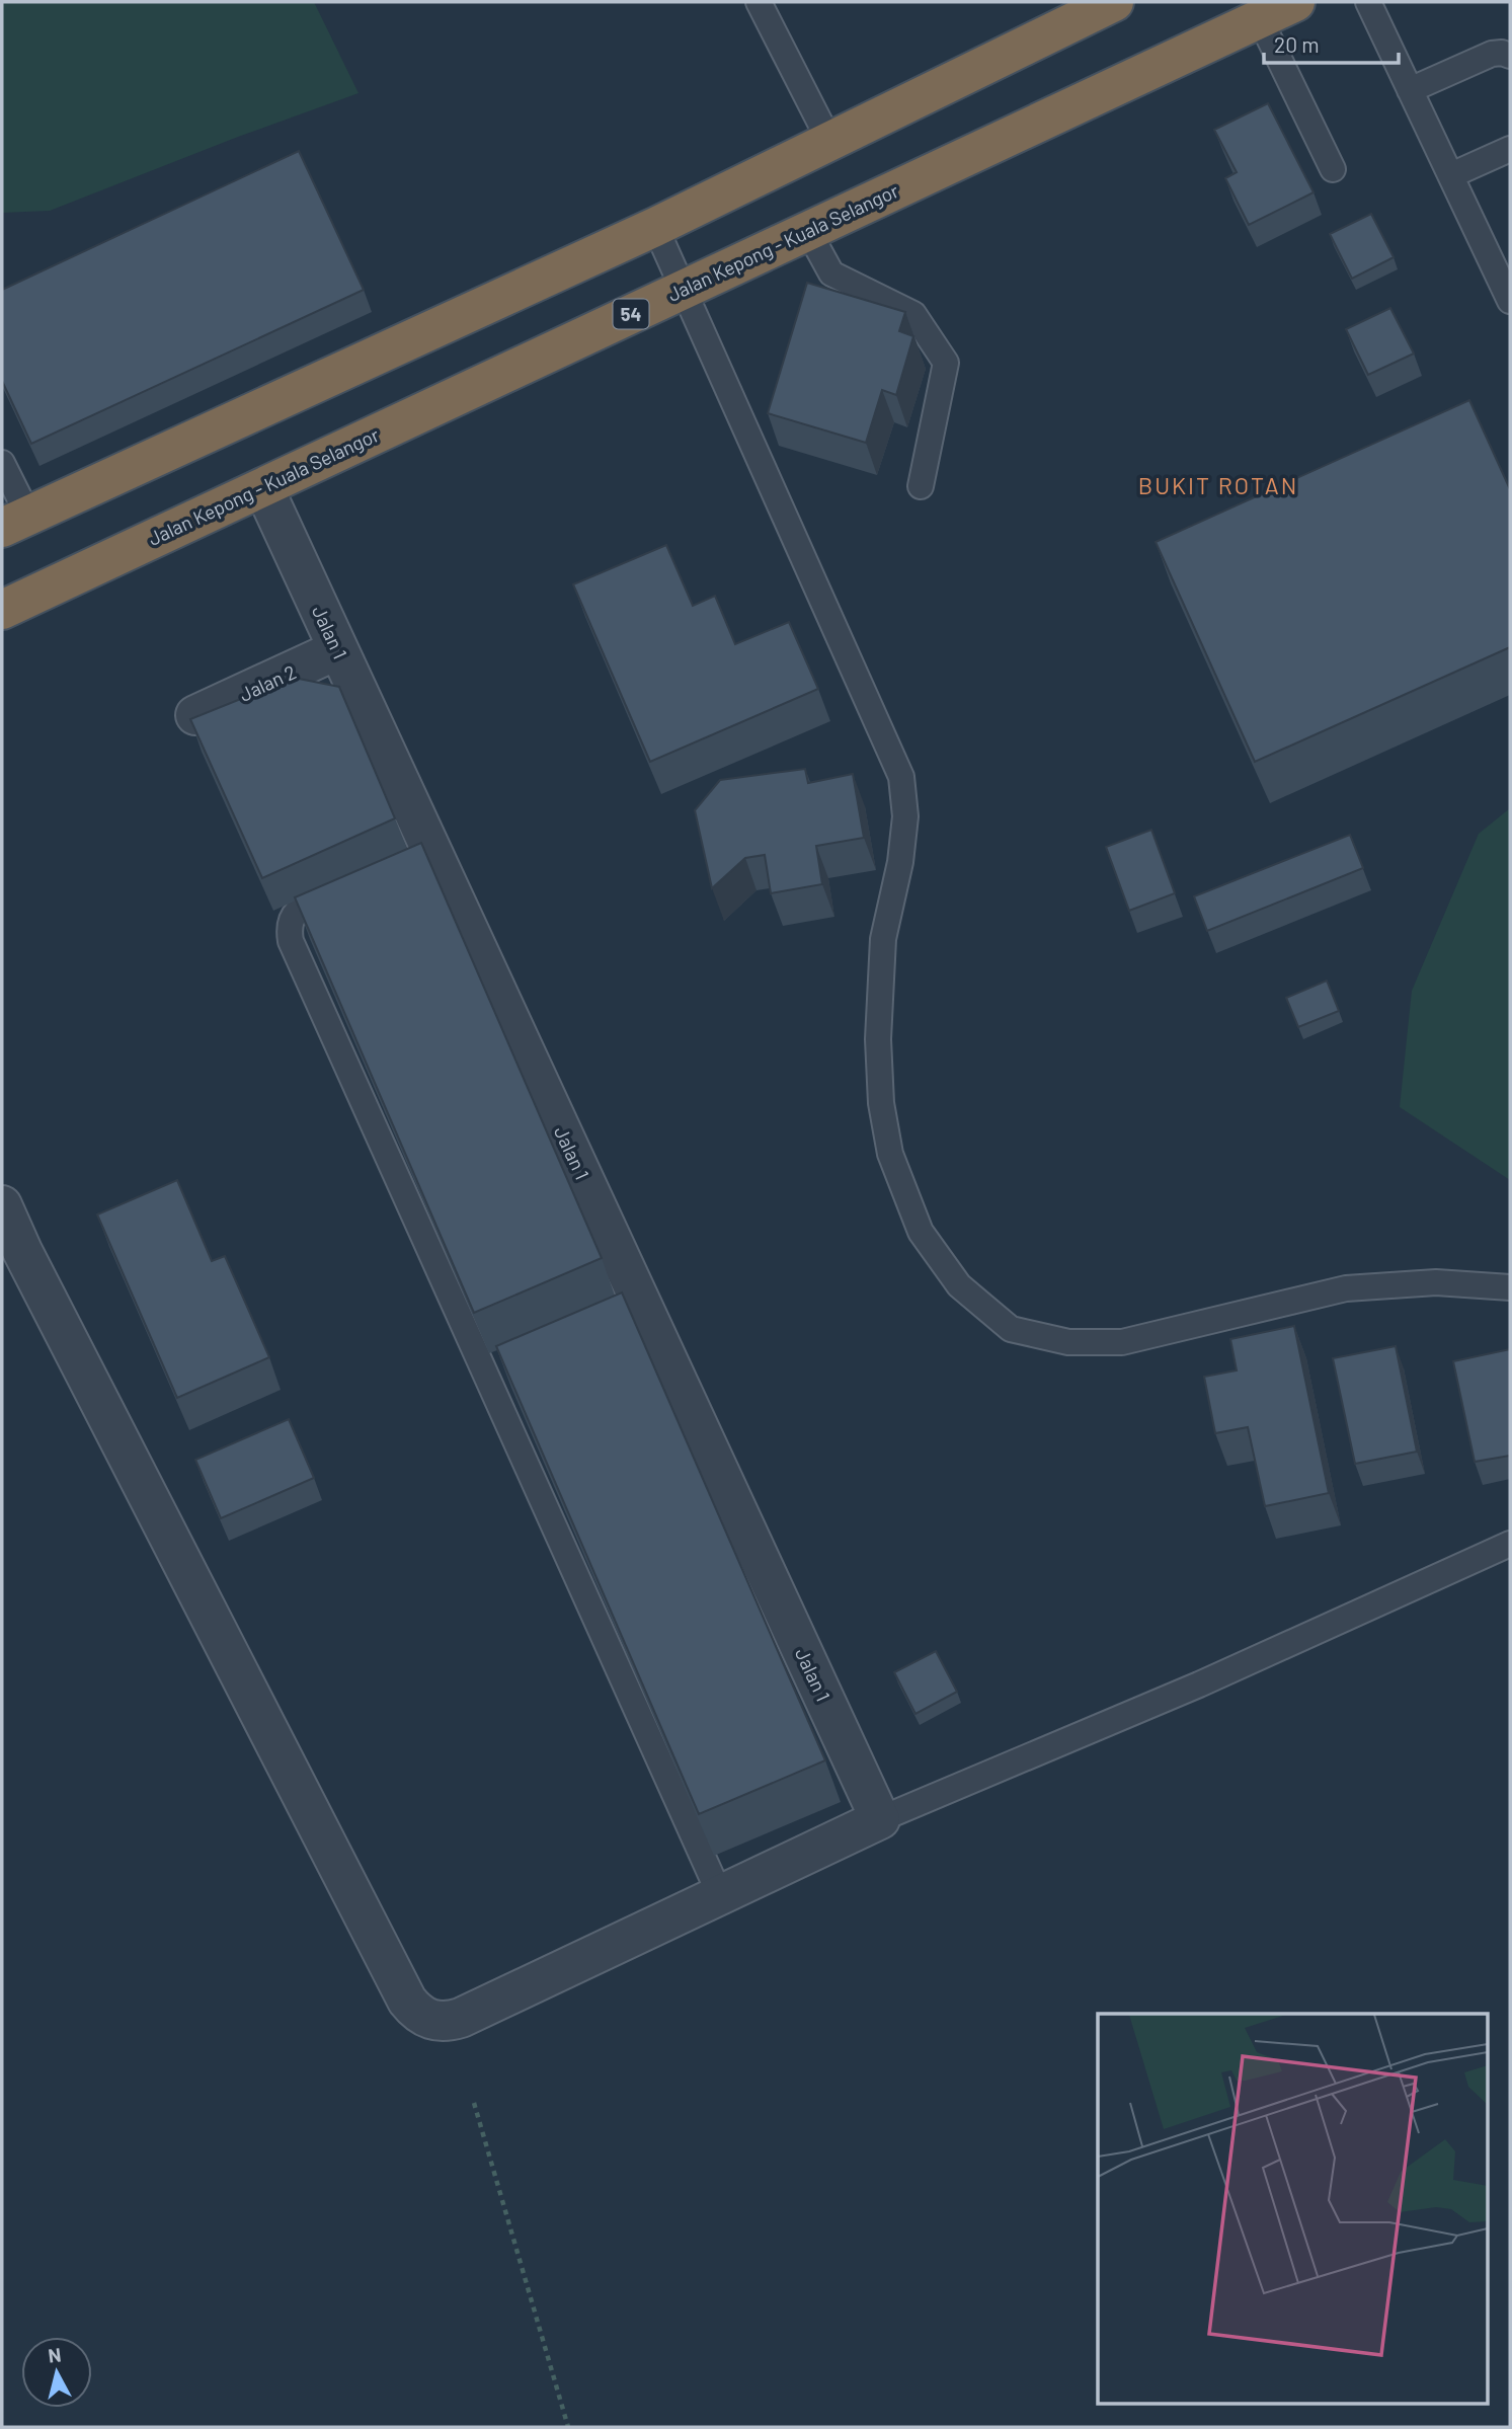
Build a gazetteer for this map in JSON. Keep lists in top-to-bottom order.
{
  "streets": {
    "highway": ["Jalan Kepong - Kuala Selangor", "54"],
    "street": ["Jalan 1", "Jalan 2"]
  },
  "crossings": [
    ["Jalan Kepong - Kuala Selangor", "Jalan 1"],
    ["Jalan 1", "Jalan 2"]
  ],
  "districts": ["BUKIT ROTAN"],
  "scale_bar": "20 m",
  "north": "top"
}
